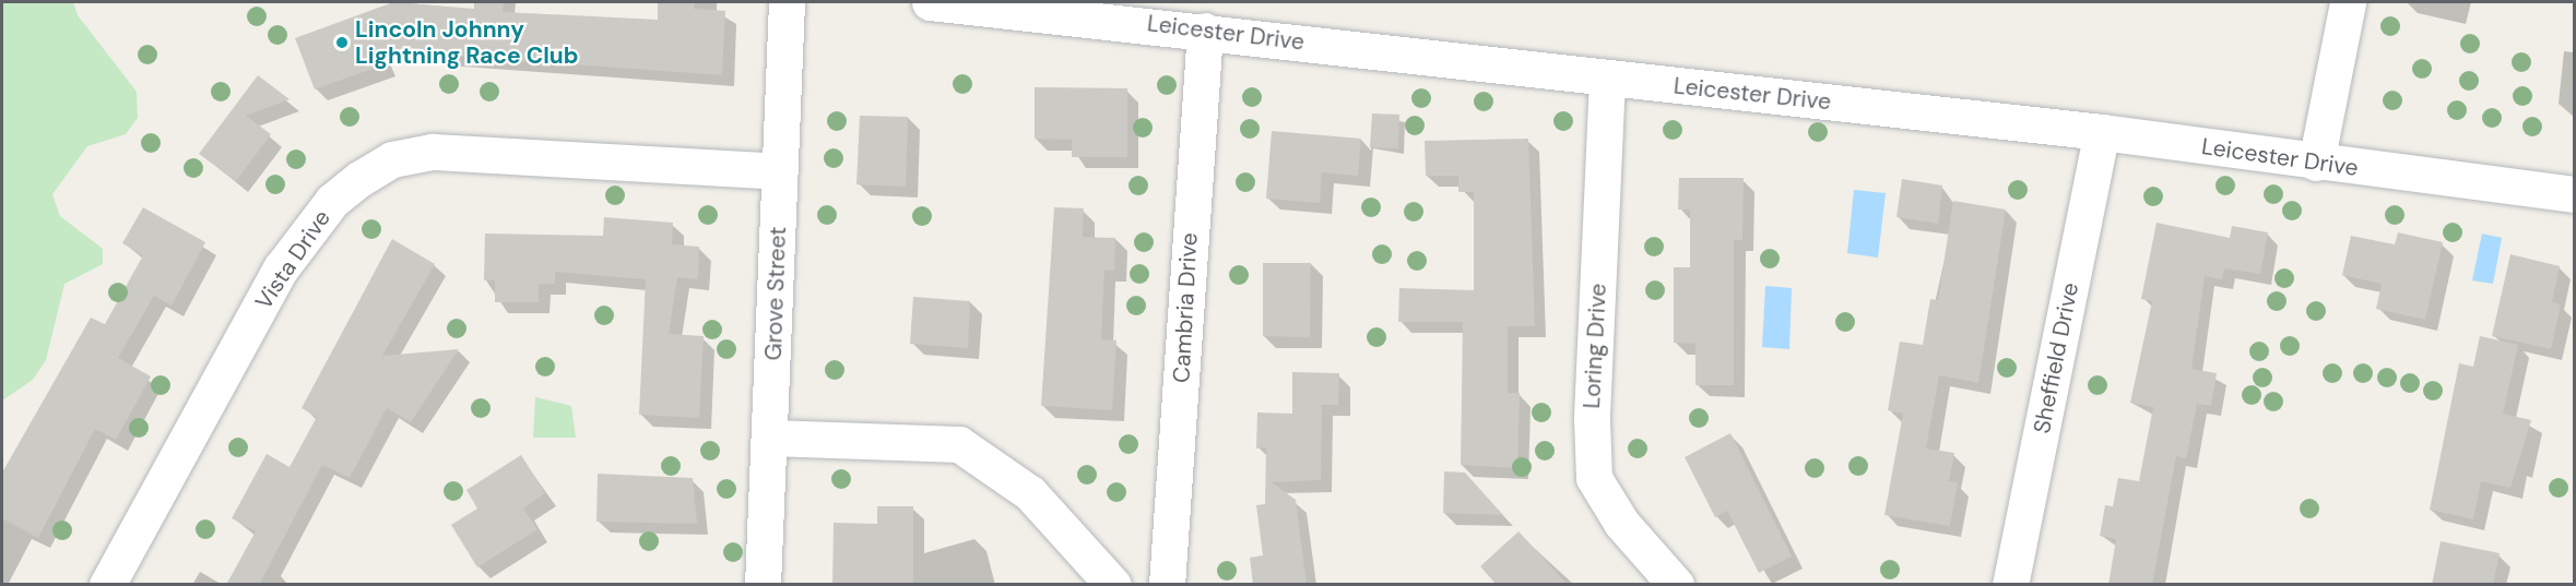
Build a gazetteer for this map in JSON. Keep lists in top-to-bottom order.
{
  "streets": {
    "street": [
      "Leicester Drive",
      "Vista Drive",
      "Grove Street",
      "Cambria Drive",
      "Loring Drive",
      "Sheffield Drive"
    ]
  },
  "crossings": [
    ["Leicester Drive", "Cambria Drive"],
    ["Leicester Drive", "Loring Drive"],
    ["Leicester Drive", "Sheffield Drive"],
    ["Vista Drive", "Grove Street"]
  ],
  "places": ["Lincoln Johnny Lightning Race Club"]
}
